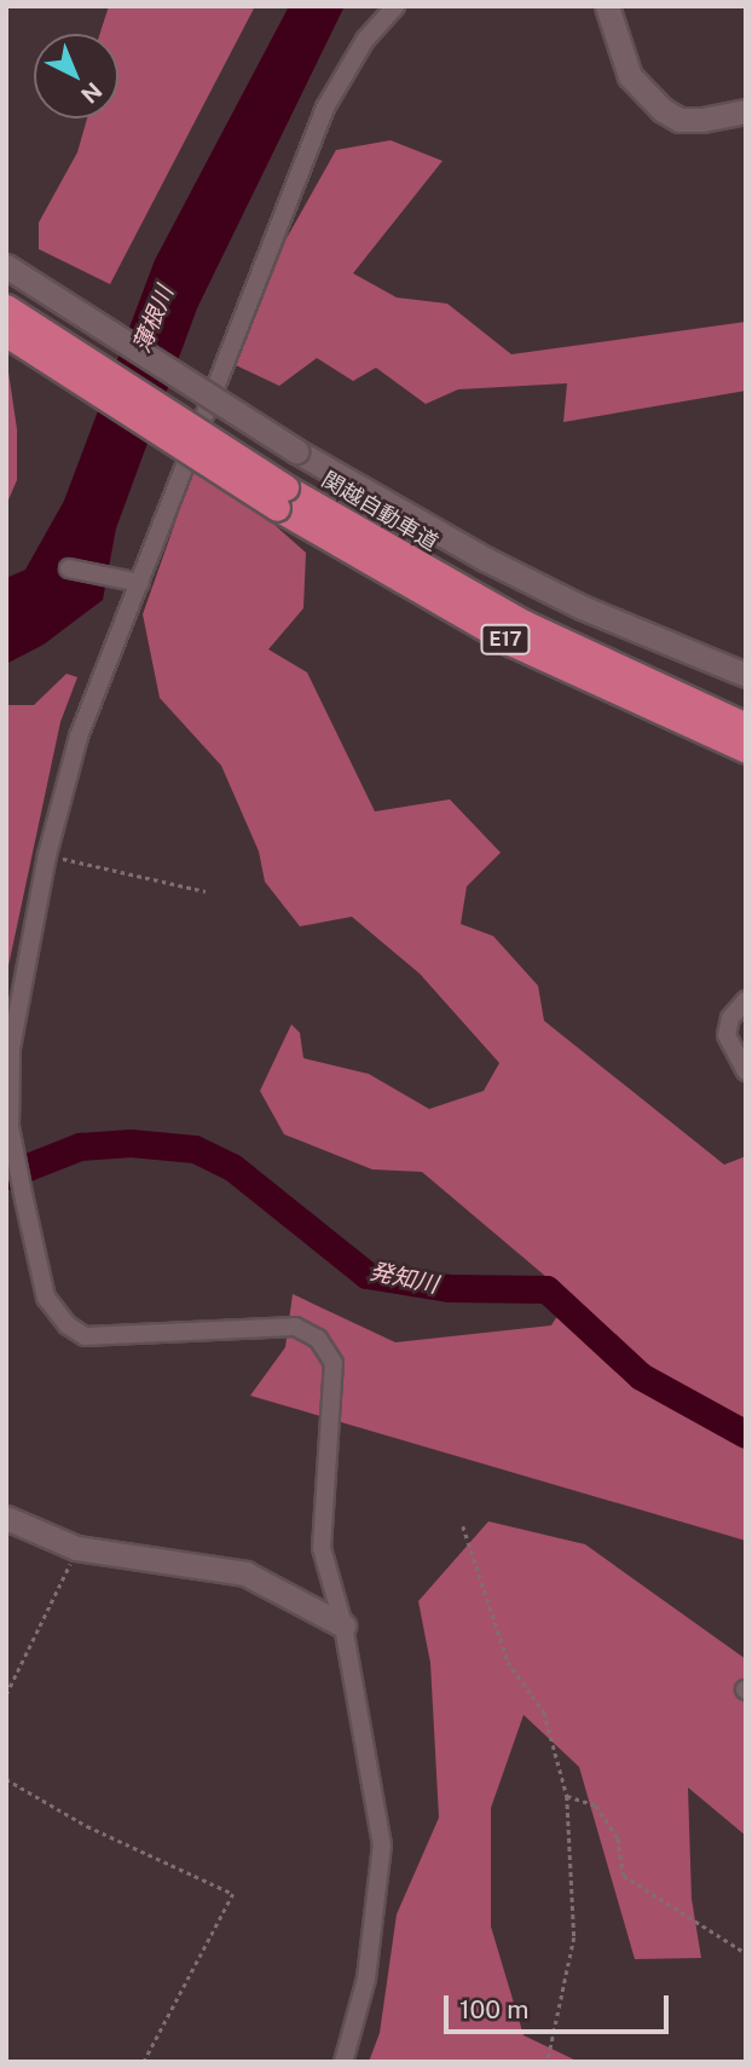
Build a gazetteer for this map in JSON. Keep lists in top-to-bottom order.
{
  "streets": {
    "highway": ["関越自動車道", "E17"]
  },
  "water": ["薄根川", "発知川"],
  "scale_bar": "100 m",
  "north": "bottom right"
}
